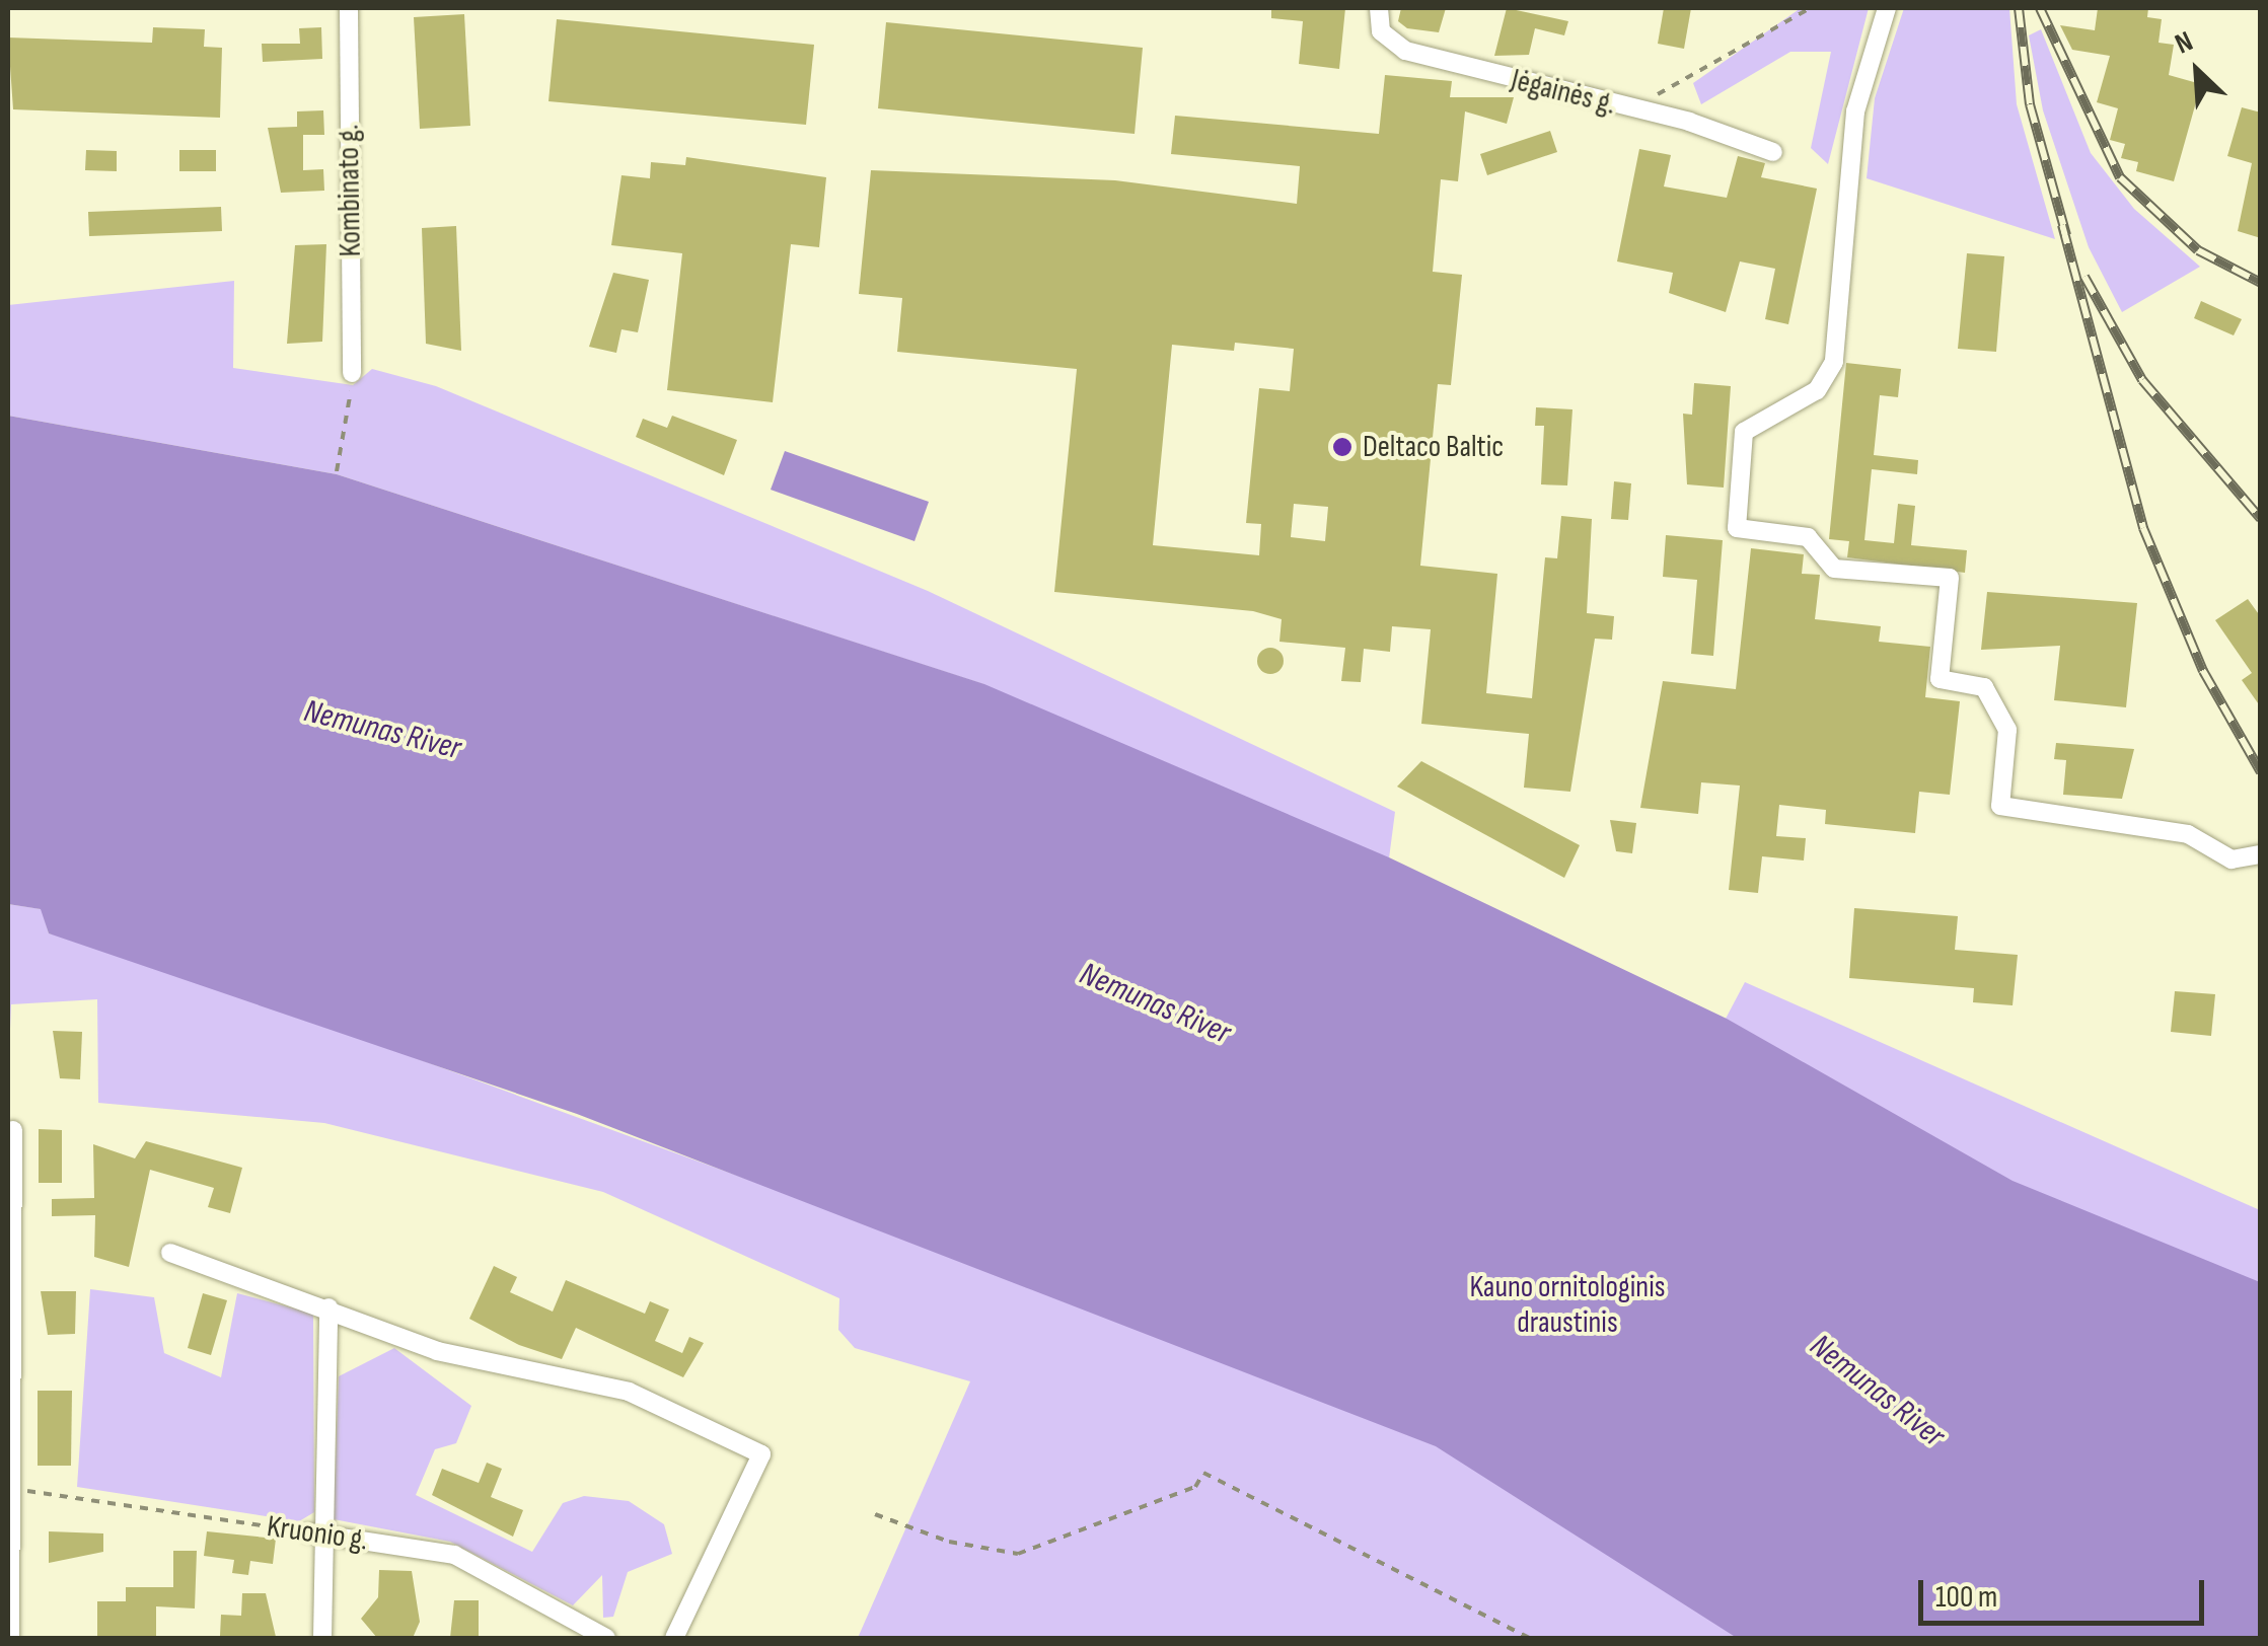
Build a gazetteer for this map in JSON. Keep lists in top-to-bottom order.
{
  "streets": {
    "street": ["Jėgainės g.", "Kombinato g.", "Kruonio g."]
  },
  "water": ["Nemunas River"],
  "parks": ["Kauno ornitologinis draustinis"],
  "places": ["Deltaco Baltic"],
  "scale_bar": "100 m",
  "north": "top left"
}
